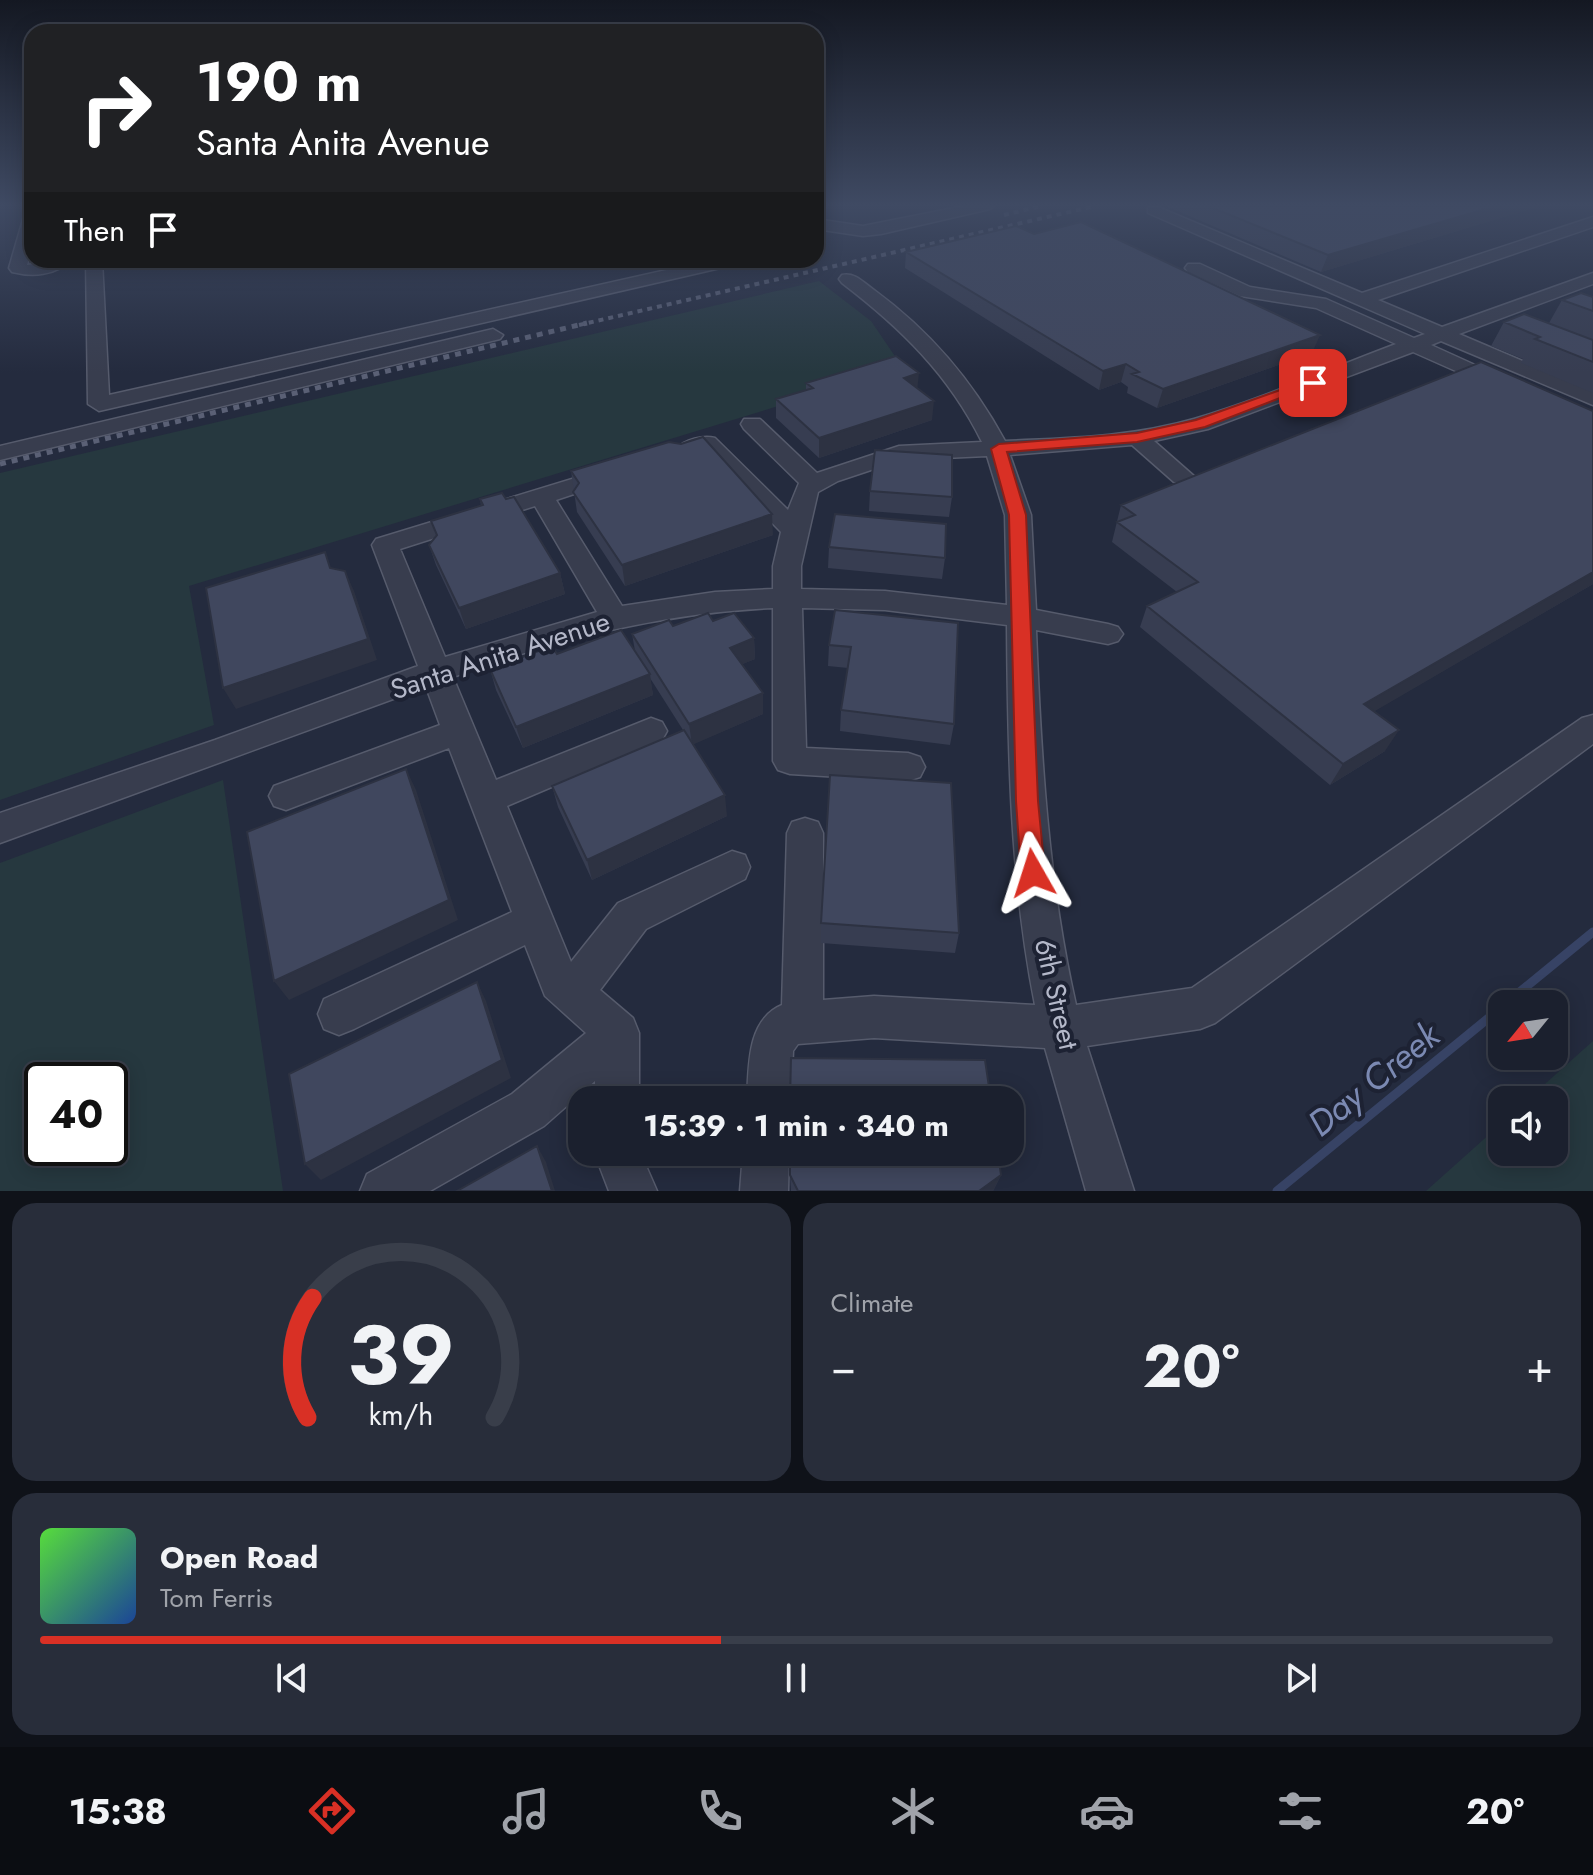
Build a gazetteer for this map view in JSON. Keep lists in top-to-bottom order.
{
  "streets": {
    "street": ["Santa Anita Avenue", "6th Street"]
  },
  "crossings": [
    ["Santa Anita Avenue", "6th Street"]
  ],
  "water": ["Day Creek"],
  "north": "bottom left",
  "page": {
    "turn": ["190 m", "Santa Anita Avenue"],
    "then": "Then",
    "limit": "40",
    "trip": "15:39 · 1 min · 340 m",
    "tile": "Climate",
    "heat": ["−", "20°", "+"],
    "song": ["Open Road", "Tom Ferris"],
    "tabs": ["15:38", "20°"],
    "gauge": ["39", "km/h"]
  }
}
